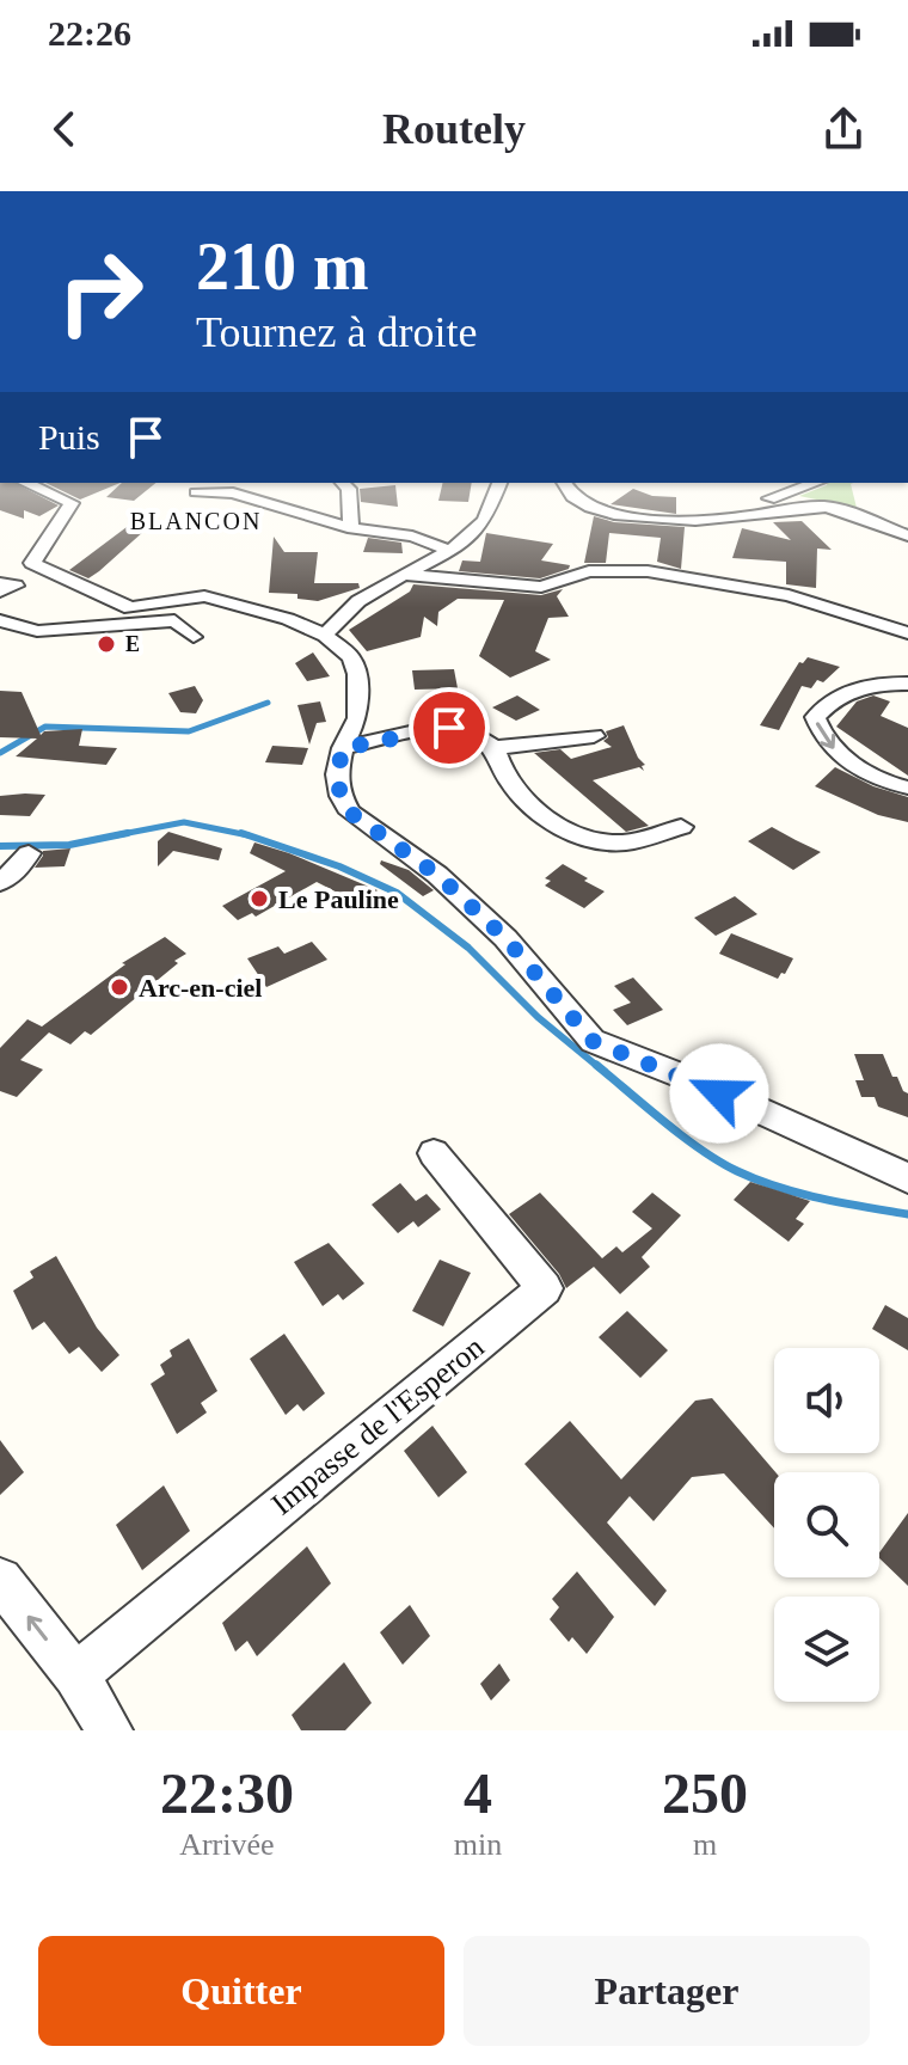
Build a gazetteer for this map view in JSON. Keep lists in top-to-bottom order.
{
  "streets": {
    "street": ["Impasse de l'Esperon"]
  },
  "districts": ["BLANCON"],
  "places": ["E", "Le Pauline", "Arc-en-ciel"],
  "page": {
    "status": "22:26",
    "header": "Routely",
    "turn": ["210 m", "Tournez à droite"],
    "then": "Puis",
    "eta": [
      "22:30",
      "Arrivée",
      "4",
      "min",
      "250",
      "m"
    ],
    "buttons": ["Quitter", "Partager"]
  }
}
